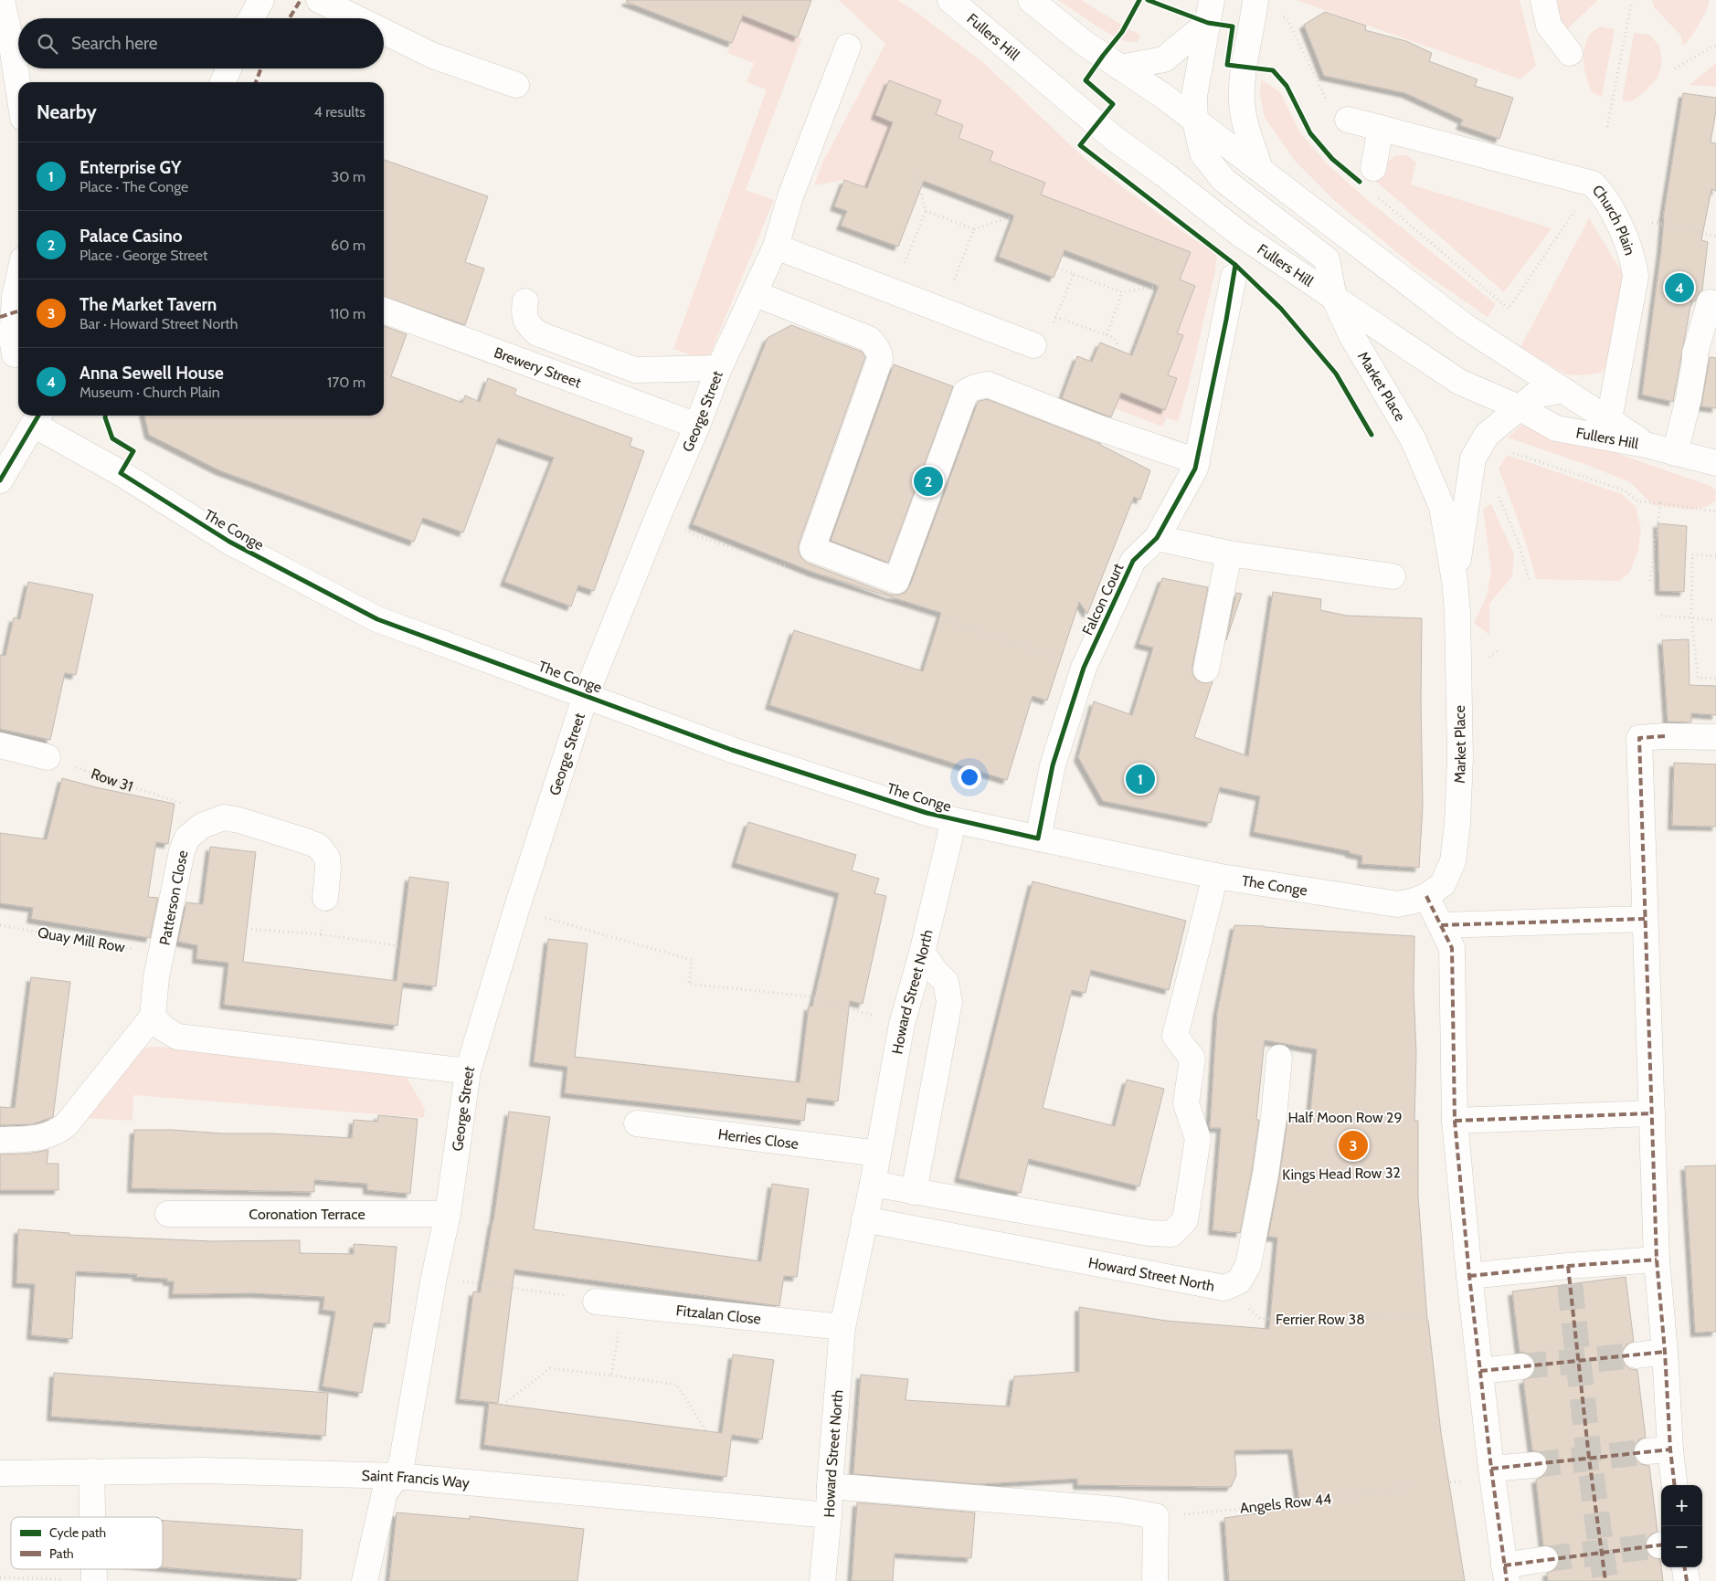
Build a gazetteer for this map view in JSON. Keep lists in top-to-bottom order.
{
  "streets": {
    "street": [
      "Fullers Hill",
      "Church Plain",
      "Brewery Street",
      "Market Place",
      "George Street",
      "The Conge",
      "Falcon Court",
      "Patterson Close",
      "Howard Street North",
      "Herries Close",
      "Coronation Terrace",
      "Fitzalan Close",
      "Saint Francis Way"
    ],
    "path": [
      "Row 31",
      "Quay Mill Row",
      "Half Moon Row 29",
      "Kings Head Row 32",
      "Ferrier Row 38",
      "Angels Row 44"
    ]
  },
  "crossings": [
    ["Fullers Hill", "Church Plain"],
    ["Fullers Hill", "Market Place"],
    ["Brewery Street", "George Street"],
    ["Market Place", "The Conge"],
    ["George Street", "The Conge"],
    ["George Street", "Coronation Terrace"],
    ["George Street", "Saint Francis Way"],
    ["The Conge", "Falcon Court"],
    ["The Conge", "Howard Street North"],
    ["Row 31", "Patterson Close"],
    ["Patterson Close", "Quay Mill Row"],
    ["Howard Street North", "Half Moon Row 29"],
    ["Howard Street North", "Herries Close"],
    ["Howard Street North", "Kings Head Row 32"],
    ["Howard Street North", "Fitzalan Close"],
    ["Howard Street North", "Ferrier Row 38"],
    ["Howard Street North", "Saint Francis Way"]
  ],
  "legend": ["Cycle path", "Path"],
  "page": {
    "search": "Search here",
    "heading": ["Nearby", "4 results"],
    "list": [
      {
        "mark": "1",
        "name": "Enterprise GY",
        "note": "Place · The Conge",
        "value": "30 m"
      },
      {
        "mark": "2",
        "name": "Palace Casino",
        "note": "Place · George Street",
        "value": "60 m"
      },
      {
        "mark": "3",
        "name": "The Market Tavern",
        "note": "Bar · Howard Street North",
        "value": "110 m"
      },
      {
        "mark": "4",
        "name": "Anna Sewell House",
        "note": "Museum · Church Plain",
        "value": "170 m"
      }
    ],
    "pins": [
      "4",
      "2",
      "1",
      "3"
    ],
    "map_buttons": ["+", "−"]
  }
}
